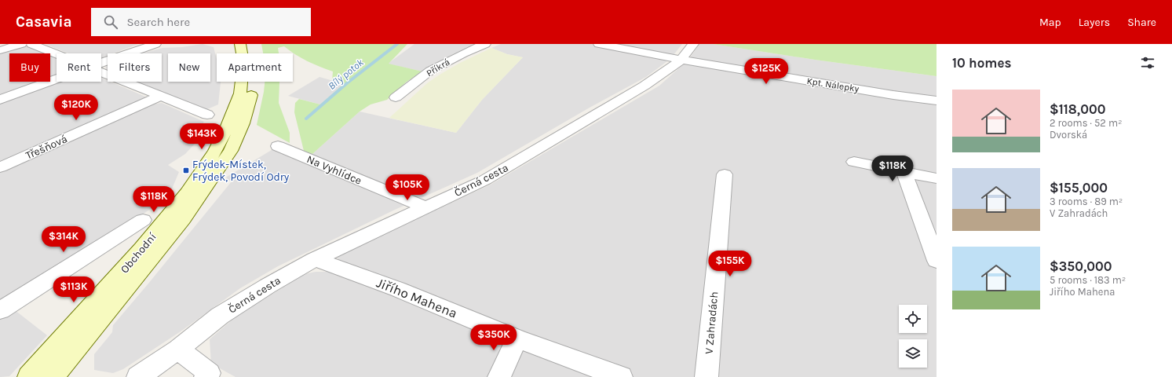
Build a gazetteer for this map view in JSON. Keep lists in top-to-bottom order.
{
  "streets": {
    "main road": ["Obchodní"],
    "street": [
      "Příkrá",
      "Kpt. Nálepky",
      "Třešňová",
      "Na Vyhlídce",
      "Černá cesta",
      "Jiřího Mahena",
      "V Zahradách"
    ]
  },
  "crossings": [
    ["Kpt. Nálepky", "Černá cesta"],
    ["Na Vyhlídce", "Černá cesta"],
    ["Černá cesta", "Jiřího Mahena"]
  ],
  "water": ["Bílý potok"],
  "places": {
    "transit": ["Frýdek-Místek, Frýdek, Povodí Odry"]
  },
  "page": {
    "header": "Casavia",
    "search": "Search here",
    "nav": ["Map", "Layers", "Share"],
    "heading": "10 homes",
    "chip": [
      "Buy",
      "Rent",
      "Filters",
      "New",
      "Apartment"
    ],
    "price": [
      "$125K",
      "$120K",
      "$143K",
      "$118K",
      "$105K",
      "$118K",
      "$314K",
      "$155K",
      "$113K",
      "$350K"
    ],
    "list": [
      {
        "name": "$118,000",
        "note": "2 rooms · 52 m² · Dvorská"
      },
      {
        "name": "$155,000",
        "note": "3 rooms · 89 m² · V Zahradách"
      },
      {
        "name": "$350,000",
        "note": "5 rooms · 183 m² · Jiřího Mahena"
      }
    ]
  }
}
